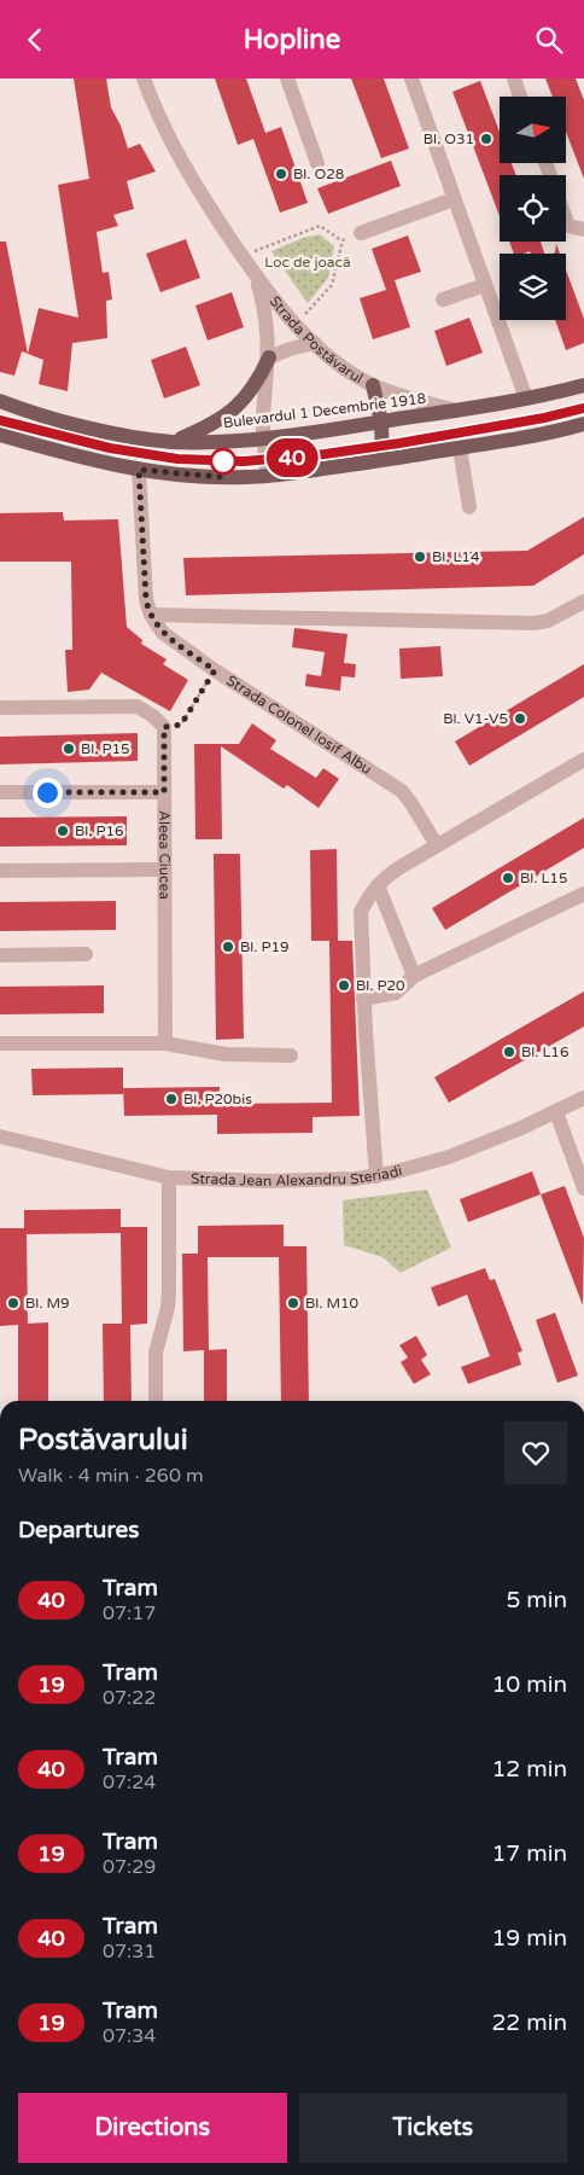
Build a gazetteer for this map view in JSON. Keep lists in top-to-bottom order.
{
  "streets": {
    "main road": ["Bulevardul 1 Decembrie 1918"],
    "street": [
      "Strada Postăvarul",
      "Strada Colonel Iosif Albu",
      "Aleea Ciucea",
      "Strada Jean Alexandru Steriadi"
    ]
  },
  "crossings": [
    ["Strada Postăvarul", "Bulevardul 1 Decembrie 1918"]
  ],
  "parks": ["Loc de joacă"],
  "places": [
    "Bl. O31",
    "Bl. O28",
    "Bl. L14",
    "Bl. V1-V5",
    "Bl. P15",
    "Bl. P16",
    "Bl. L15",
    "Bl. P19",
    "Bl. P20",
    "Bl. L16",
    "Bl. P20bis",
    "Bl. M9",
    "Bl. M10"
  ],
  "lines": ["tram line 40"],
  "north": "right",
  "page": {
    "header": "Hopline",
    "on_map": "40",
    "heading": [
      ["Postăvarului", "Walk · 4 min · 260 m"],
      "Departures"
    ],
    "list": [
      {
        "mark": "40",
        "name": "Tram",
        "note": "07:17",
        "value": "5 min"
      },
      {
        "mark": "19",
        "name": "Tram",
        "note": "07:22",
        "value": "10 min"
      },
      {
        "mark": "40",
        "name": "Tram",
        "note": "07:24",
        "value": "12 min"
      },
      {
        "mark": "19",
        "name": "Tram",
        "note": "07:29",
        "value": "17 min"
      },
      {
        "mark": "40",
        "name": "Tram",
        "note": "07:31",
        "value": "19 min"
      },
      {
        "mark": "19",
        "name": "Tram",
        "note": "07:34",
        "value": "22 min"
      }
    ],
    "buttons": ["Directions", "Tickets"]
  }
}
